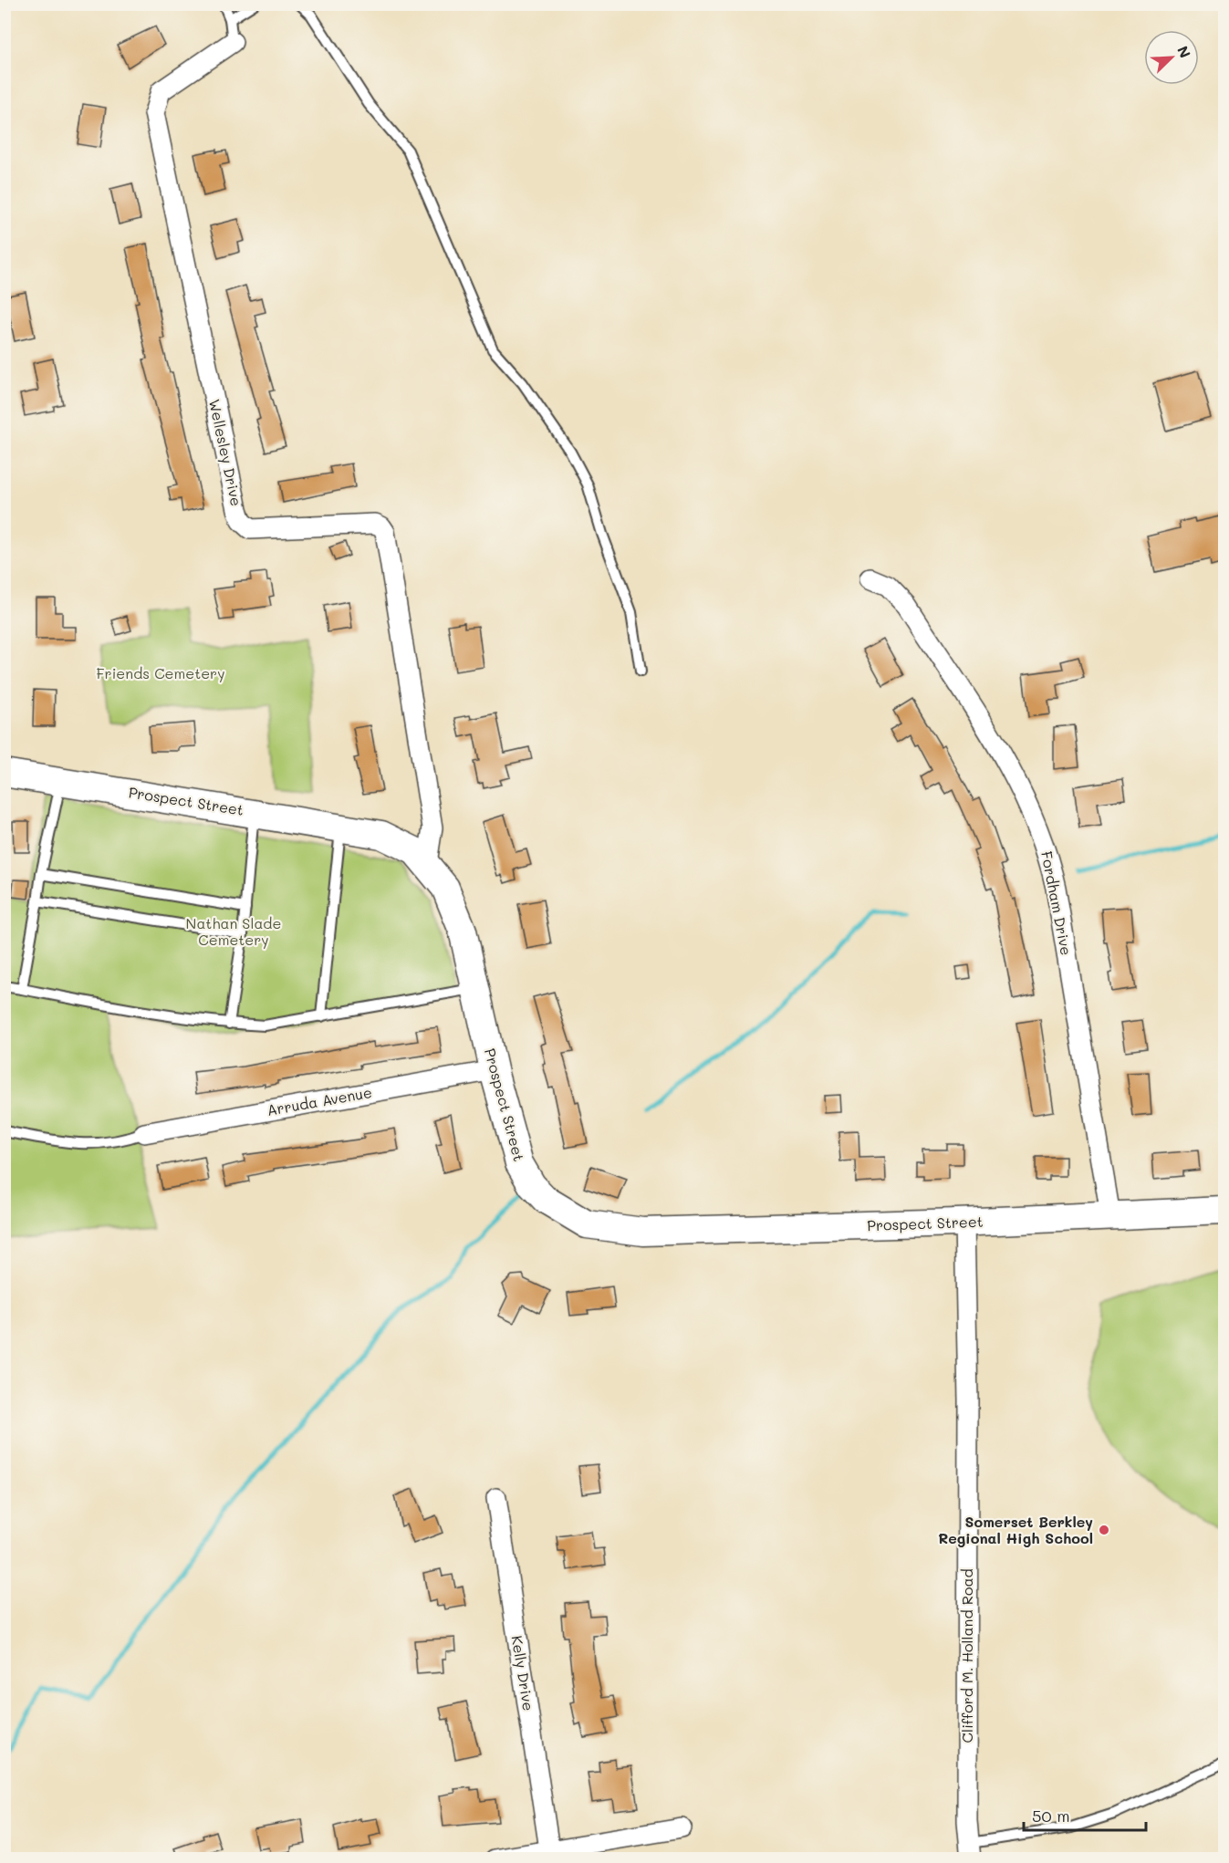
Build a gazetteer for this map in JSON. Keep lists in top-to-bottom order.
{
  "streets": {
    "street": [
      "Wellesley Drive",
      "Prospect Street",
      "Fordham Drive",
      "Arruda Avenue",
      "Clifford M. Holland Road",
      "Kelly Drive"
    ]
  },
  "crossings": [
    ["Wellesley Drive", "Prospect Street"],
    ["Prospect Street", "Fordham Drive"],
    ["Prospect Street", "Arruda Avenue"],
    ["Prospect Street", "Clifford M. Holland Road"]
  ],
  "parks": ["Friends Cemetery", "Nathan Slade Cemetery"],
  "places": ["Somerset Berkley Regional High School"],
  "scale_bar": "50 m",
  "north": "top right"
}
